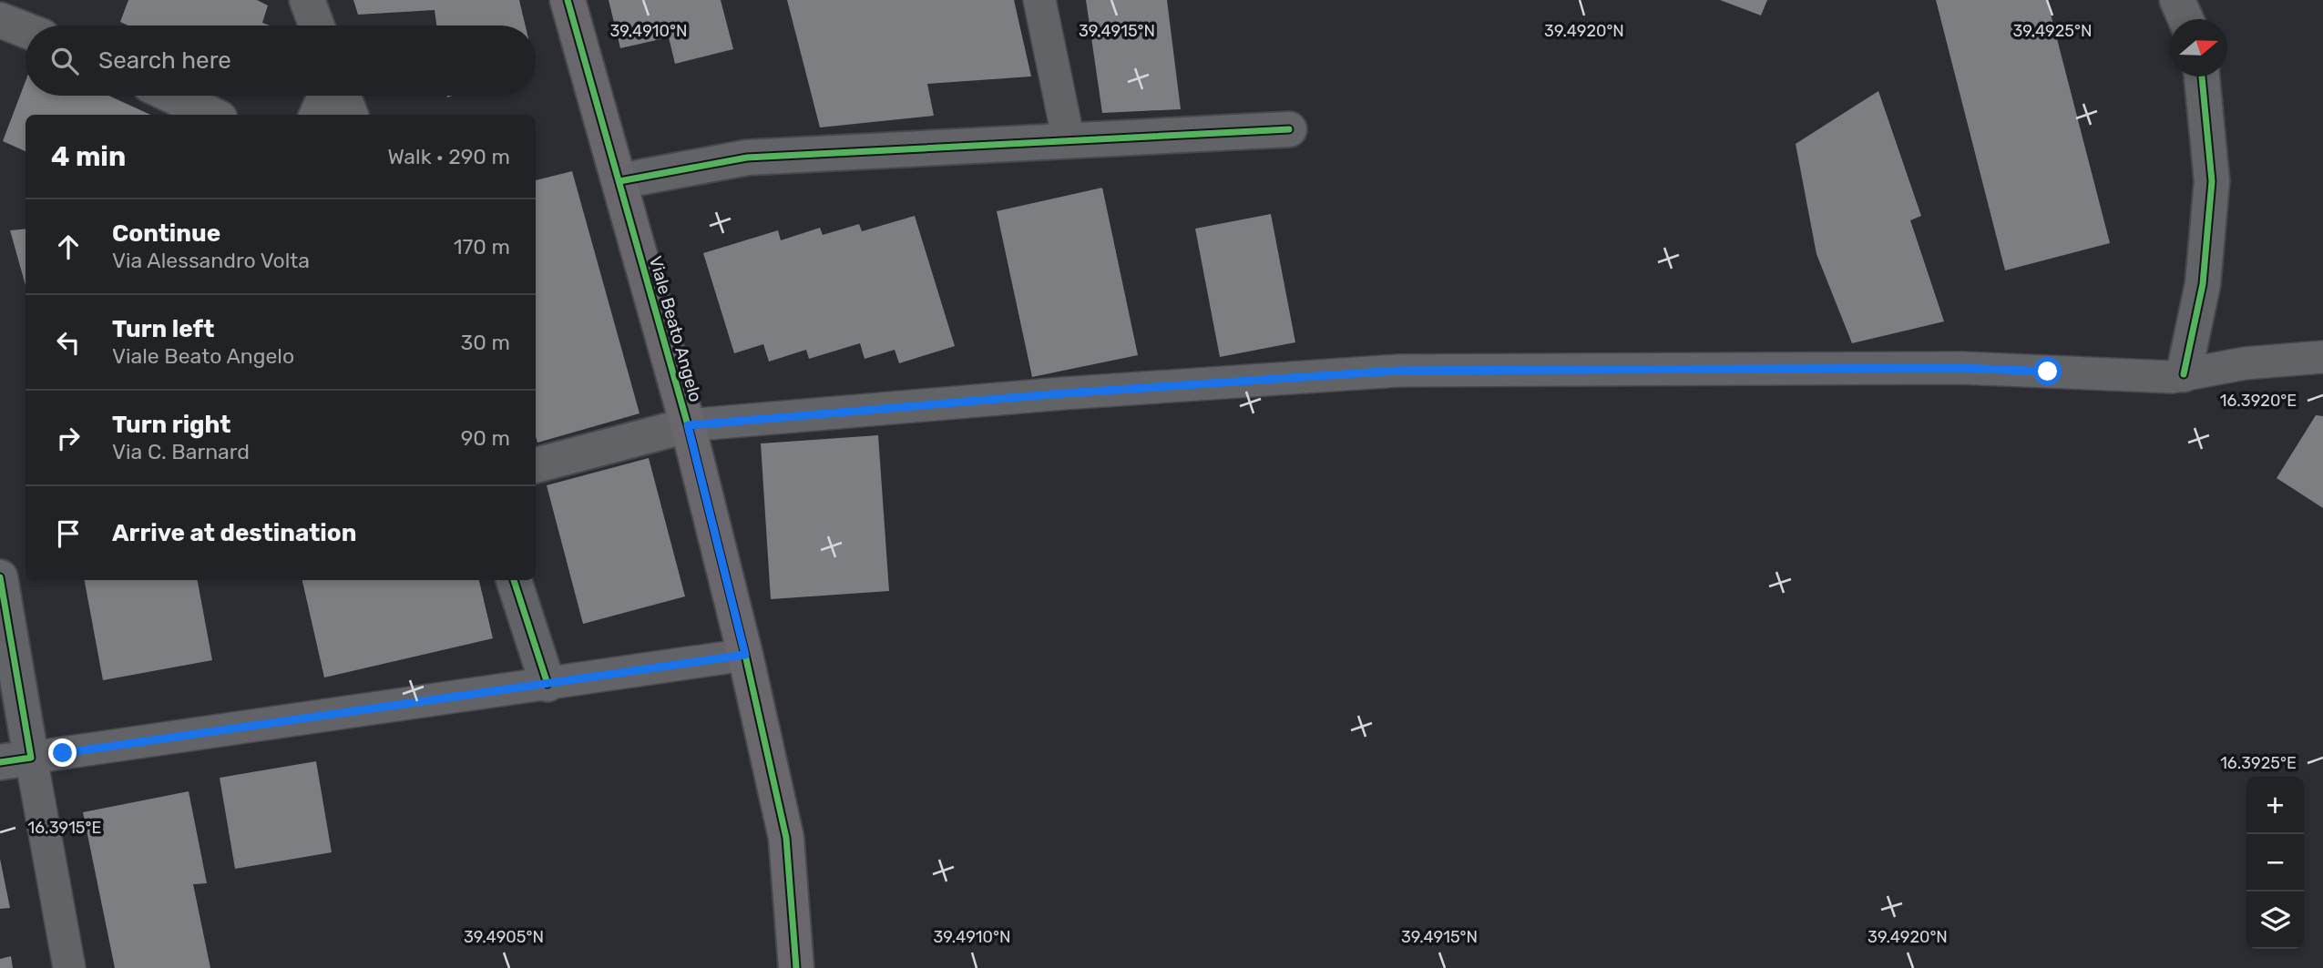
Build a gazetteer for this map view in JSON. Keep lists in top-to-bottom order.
{
  "streets": {
    "street": ["Viale Beato Angelo"]
  },
  "north": "right",
  "page": {
    "search": "Search here",
    "heading": ["4 min", "Walk · 290 m"],
    "list": [
      ["Continue", "Via Alessandro Volta", "170 m"],
      ["Turn left", "Viale Beato Angelo", "30 m"],
      ["Turn right", "Via C. Barnard", "90 m"],
      "Arrive at destination"
    ],
    "map_buttons": ["+", "−"]
  },
  "coordinates": [
    "39.4910°N",
    "39.4915°N",
    "39.4925°N",
    "39.4920°N",
    "16.3920°E",
    "16.3925°E",
    "16.3915°E",
    "39.4905°N"
  ]
}
